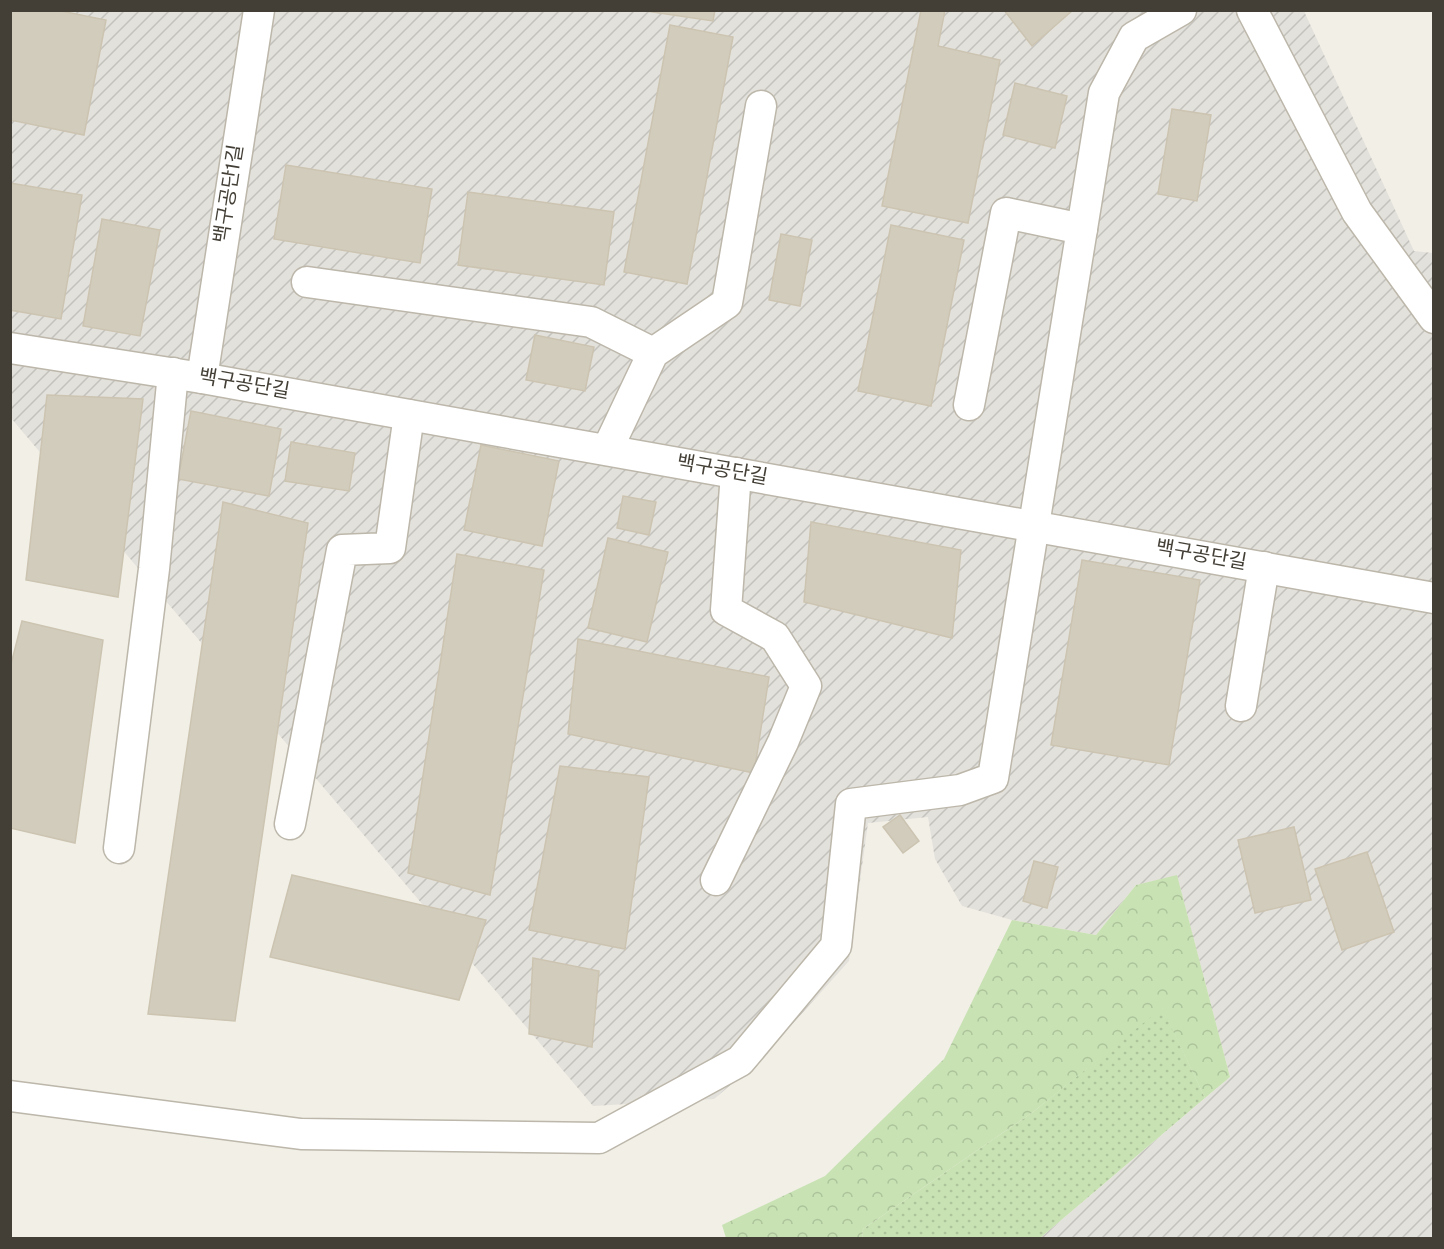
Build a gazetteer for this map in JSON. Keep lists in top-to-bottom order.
{
  "streets": {
    "street": ["백구공단1길", "백구공단길"]
  },
  "crossings": [
    ["백구공단1길", "백구공단길"]
  ]
}
